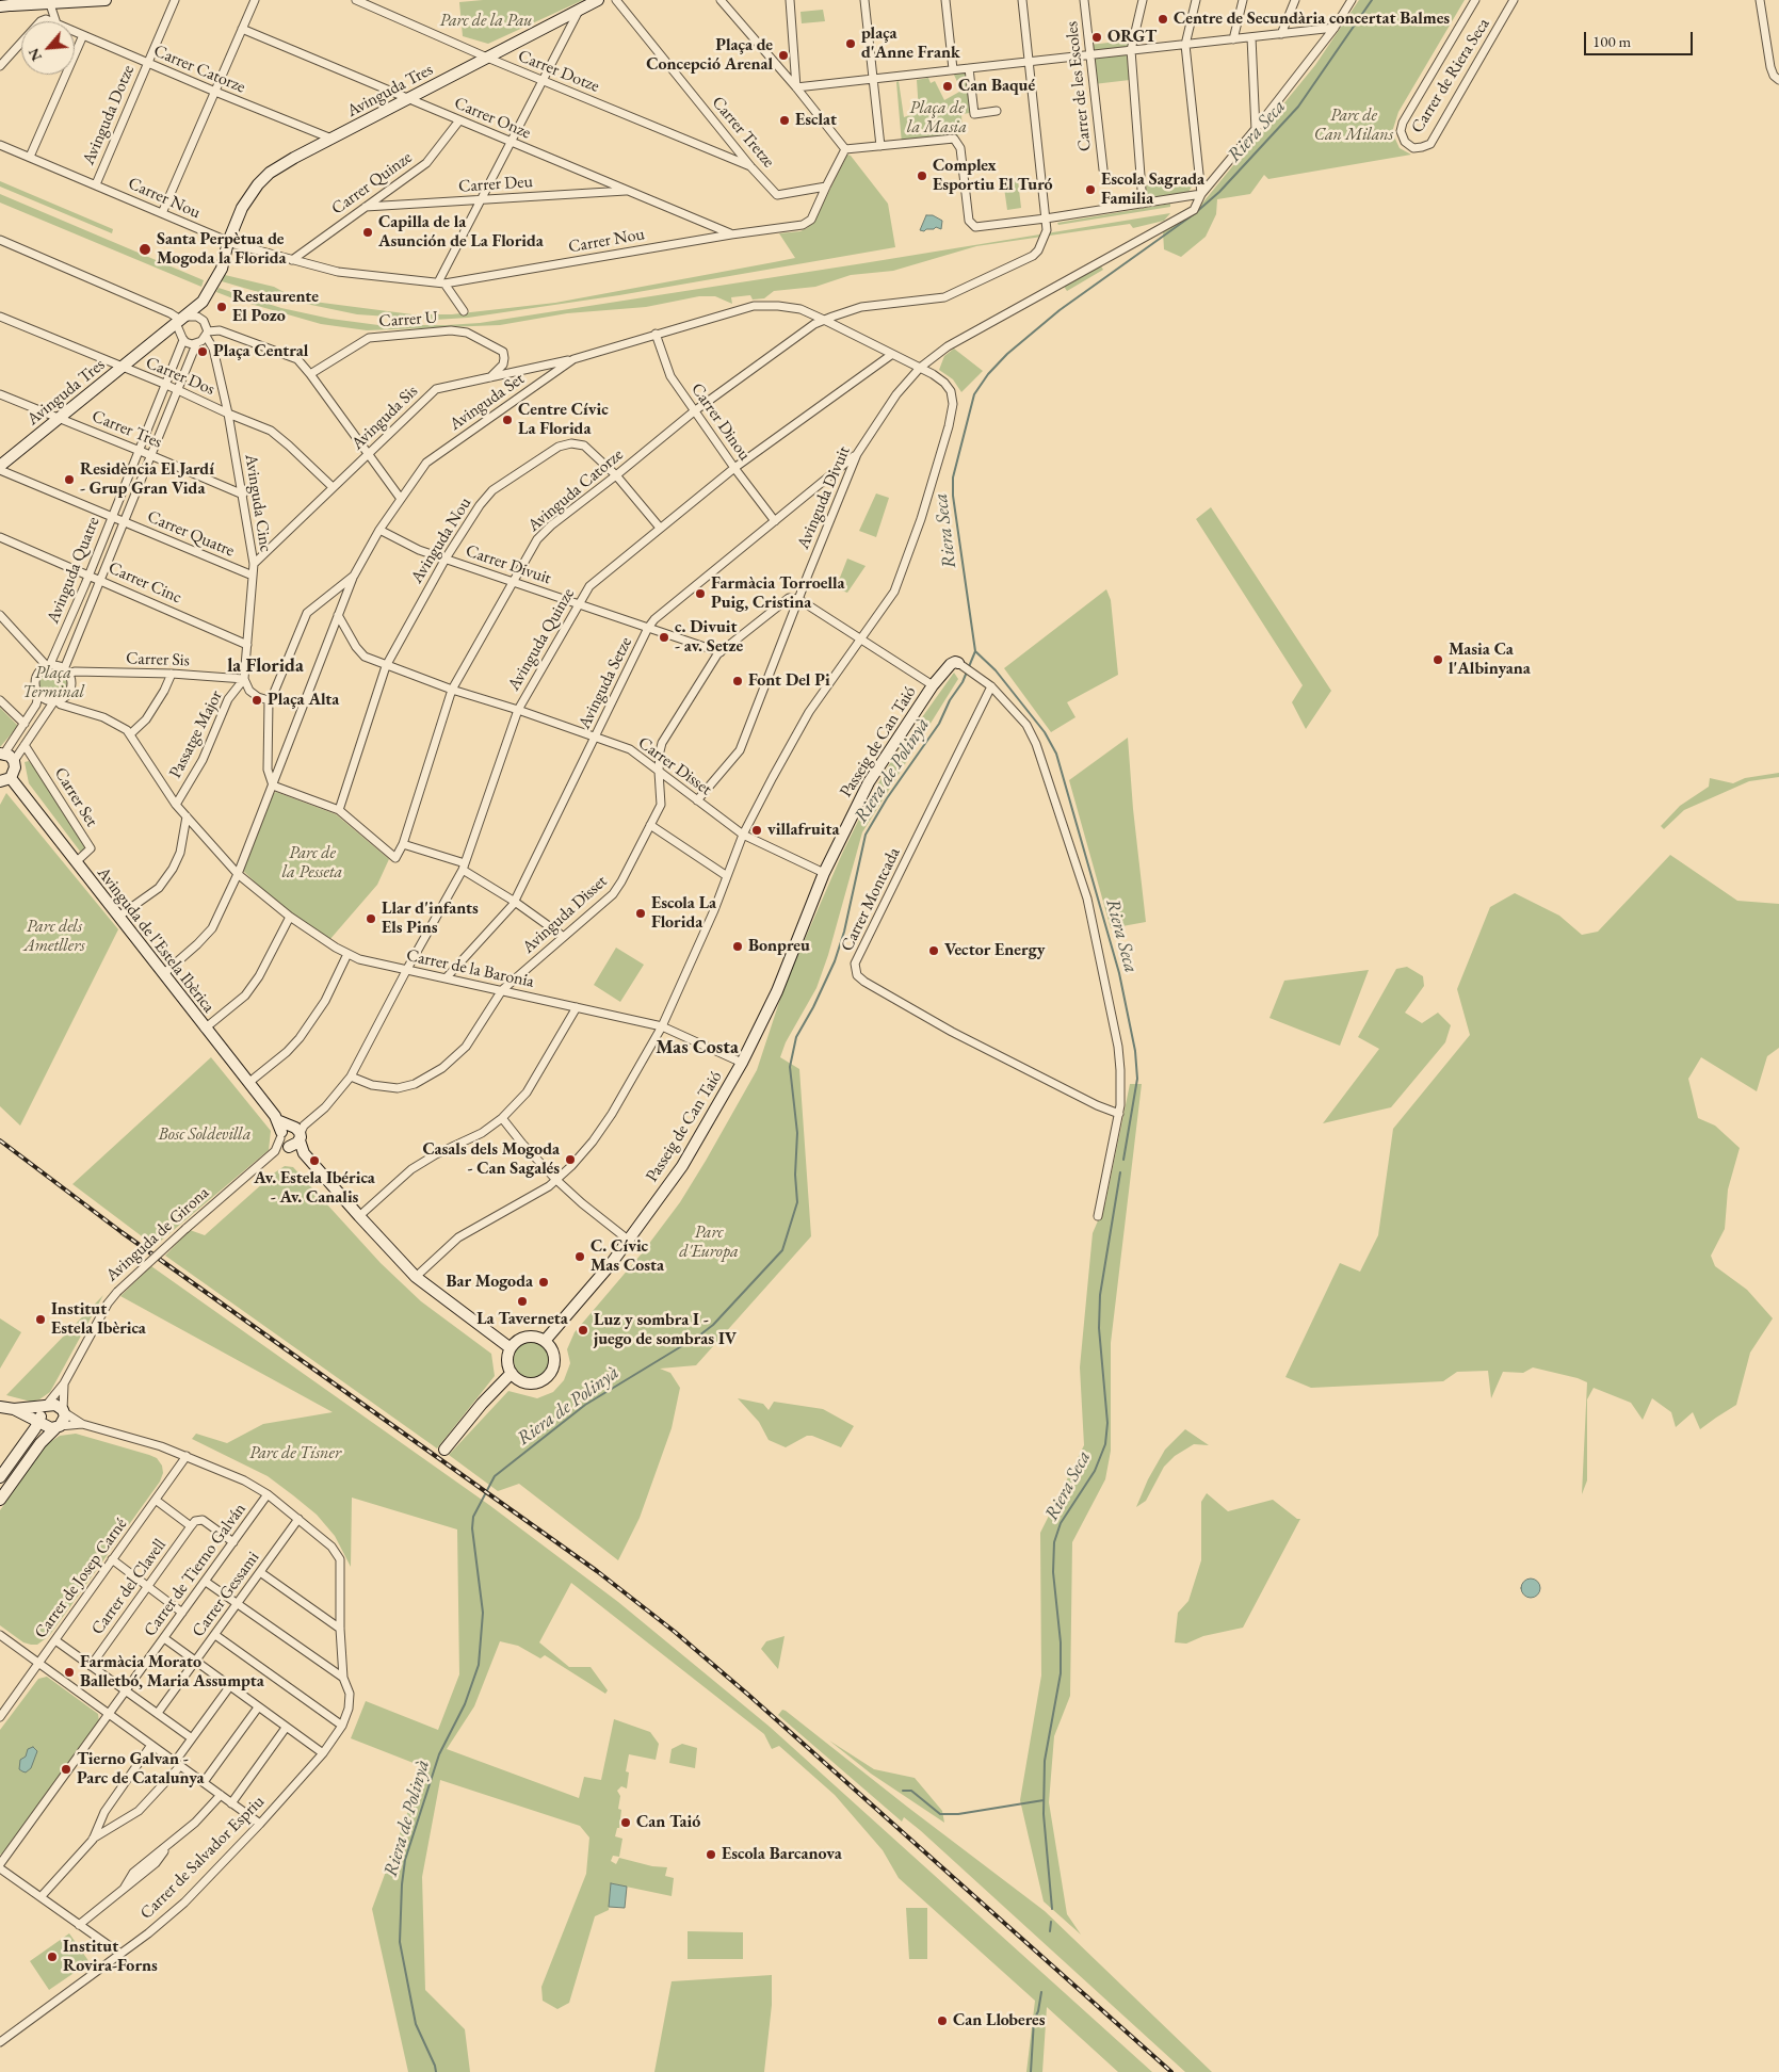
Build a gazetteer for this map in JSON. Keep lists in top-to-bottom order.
{
  "streets": {
    "main road": [
      "Avinguda Tres",
      "Passeig de Can Taió",
      "Avinguda de l'Estela Ibèrica",
      "Avinguda de Girona"
    ],
    "street": [
      "Carrer Catorze",
      "Carrer Dotze",
      "Carrer de Riera Seca",
      "Carrer de les Escoles",
      "Avinguda Dotze",
      "Carrer Onze",
      "Carrer Tretze",
      "Carrer Quinze",
      "Carrer Deu",
      "Carrer Nou",
      "Carrer U",
      "Carrer Dos",
      "Avinguda Set",
      "Avinguda Sis",
      "Carrer Dinou",
      "Carrer Tres",
      "Avinguda Catorze",
      "Avinguda Divuit",
      "Avinguda Cinc",
      "Carrer Quatre",
      "Avinguda Nou",
      "Carrer Divuit",
      "Avinguda Quatre",
      "Carrer Cinc",
      "Avinguda Quinze",
      "Carrer Sis",
      "Avinguda Setze",
      "Passatge Major",
      "Carrer Disset",
      "Carrer Set",
      "Carrer Montcada",
      "Avinguda Disset",
      "Carrer de la Baronia",
      "Carrer de Tierno Galván",
      "Carrer de Josep Carné",
      "Carrer del Clavell",
      "Carrer Gessami",
      "Carrer de Salvador Espriu"
    ]
  },
  "crossings": [
    ["Carrer Catorze", "Avinguda Tres"],
    ["Carrer Catorze", "Avinguda Dotze"],
    ["Carrer Dotze", "Avinguda Tres"],
    ["Carrer Dotze", "Carrer Tretze"],
    ["Avinguda Tres", "Carrer Onze"],
    ["Avinguda Tres", "Carrer Nou"],
    ["Avinguda Tres", "Carrer Dos"],
    ["Avinguda Tres", "Carrer Tres"],
    ["Avinguda Tres", "Avinguda Cinc"],
    ["Avinguda Tres", "Avinguda Quatre"],
    ["Avinguda Dotze", "Carrer Nou"],
    ["Carrer Onze", "Carrer Quinze"],
    ["Carrer Onze", "Carrer Deu"],
    ["Carrer Onze", "Carrer Nou"],
    ["Carrer Tretze", "Carrer Nou"],
    ["Carrer Quinze", "Carrer Deu"],
    ["Carrer Quinze", "Carrer Nou"],
    ["Carrer U", "Avinguda Sis"],
    ["Carrer Dos", "Avinguda Sis"],
    ["Carrer Dos", "Avinguda Cinc"],
    ["Carrer Dos", "Avinguda Quatre"],
    ["Avinguda Set", "Avinguda Sis"],
    ["Avinguda Set", "Carrer Dinou"],
    ["Avinguda Set", "Avinguda Catorze"],
    ["Avinguda Set", "Avinguda Divuit"],
    ["Avinguda Set", "Carrer Divuit"],
    ["Avinguda Set", "Avinguda Quinze"],
    ["Avinguda Sis", "Avinguda Cinc"],
    ["Carrer Dinou", "Avinguda Catorze"],
    ["Carrer Dinou", "Avinguda Quinze"],
    ["Carrer Dinou", "Avinguda Setze"],
    ["Carrer Tres", "Avinguda Cinc"],
    ["Carrer Tres", "Avinguda Quatre"],
    ["Avinguda Catorze", "Avinguda Nou"],
    ["Avinguda Catorze", "Carrer Divuit"],
    ["Avinguda Catorze", "Carrer Disset"],
    ["Avinguda Divuit", "Avinguda Setze"],
    ["Avinguda Divuit", "Carrer Disset"],
    ["Avinguda Divuit", "Avinguda Disset"],
    ["Avinguda Cinc", "Carrer Quatre"],
    ["Avinguda Cinc", "Avinguda Quatre"],
    ["Avinguda Cinc", "Carrer Cinc"],
    ["Avinguda Cinc", "Carrer Sis"],
    ["Avinguda Cinc", "Passatge Major"],
    ["Carrer Quatre", "Avinguda Quatre"],
    ["Avinguda Nou", "Carrer Divuit"],
    ["Avinguda Nou", "Avinguda Quinze"],
    ["Avinguda Nou", "Carrer Disset"],
    ["Carrer Divuit", "Avinguda Quinze"],
    ["Carrer Divuit", "Avinguda Setze"],
    ["Carrer Divuit", "Avinguda Disset"],
    ["Avinguda Quatre", "Carrer Cinc"],
    ["Avinguda Quatre", "Carrer Sis"],
    ["Avinguda Quinze", "Carrer Disset"],
    ["Avinguda Quinze", "Avinguda Disset"],
    ["Avinguda Quinze", "Avinguda de l'Estela Ibèrica"],
    ["Avinguda Quinze", "Carrer de la Baronia"],
    ["Avinguda Quinze", "Avinguda de Girona"],
    ["Carrer Sis", "Passatge Major"],
    ["Avinguda Setze", "Carrer Disset"],
    ["Avinguda Setze", "Carrer de la Baronia"],
    ["Passatge Major", "Carrer de la Baronia"],
    ["Passeig de Can Taió", "Carrer Disset"],
    ["Passeig de Can Taió", "Avinguda de l'Estela Ibèrica"],
    ["Passeig de Can Taió", "Carrer de la Baronia"],
    ["Carrer Disset", "Avinguda Disset"],
    ["Carrer Set", "Avinguda de l'Estela Ibèrica"],
    ["Avinguda Disset", "Carrer de la Baronia"],
    ["Avinguda de l'Estela Ibèrica", "Avinguda de Girona"]
  ],
  "districts": ["la Florida", "Mas Costa"],
  "water": ["Riera Seca", "Riera de Polinyà"],
  "parks": [
    "Parc de la Pau",
    "Plaça de la Masia",
    "Parc de Can Milans",
    "Plaça Terminal",
    "Parc de la Pesseta",
    "Parc dels Ametllers",
    "Bosc Soldevilla",
    "Parc d'Europa",
    "Parc de Tísner"
  ],
  "places": [
    "Centre de Secundària concertat Balmes",
    "ORGT",
    "plaça d'Anne Frank",
    "Plaça de Concepció Arenal",
    "Can Baqué",
    "Esclat",
    "Complex Esportiu El Turó",
    "Escola Sagrada Familia",
    "Capilla de la Asunción de La Florida",
    "Santa Perpètua de Mogoda la Florida",
    "Restaurente El Pozo",
    "Plaça Central",
    "Centre Cívic La Florida",
    "Residència El Jardí - Grup Gran Vida",
    "Farmàcia Torroella Puig, Cristina",
    "c. Divuit - av. Setze",
    "Masia Ca l'Albinyana",
    "Font Del Pi",
    "Plaça Alta",
    "villafruita",
    "Escola La Florida",
    "Llar d'infants Els Pins",
    "Bonpreu",
    "Vector Energy",
    "Casals dels Mogoda - Can Sagalés",
    "Av. Estela Ibérica - Av. Canalis",
    "C. Cívic Mas Costa",
    "Bar Mogoda",
    "La Taverneta",
    "Institut Estela Ibèrica",
    "Luz y sombra I - juego de sombras IV",
    "Farmàcia Morato Balletbó, Maria Assumpta",
    "Tierno Galvan - Parc de Catalunya",
    "Can Taió",
    "Escola Barcanova",
    "Institut Rovira-Forns",
    "Can Lloberes"
  ],
  "scale_bar": "100 m",
  "north": "bottom left"
}
